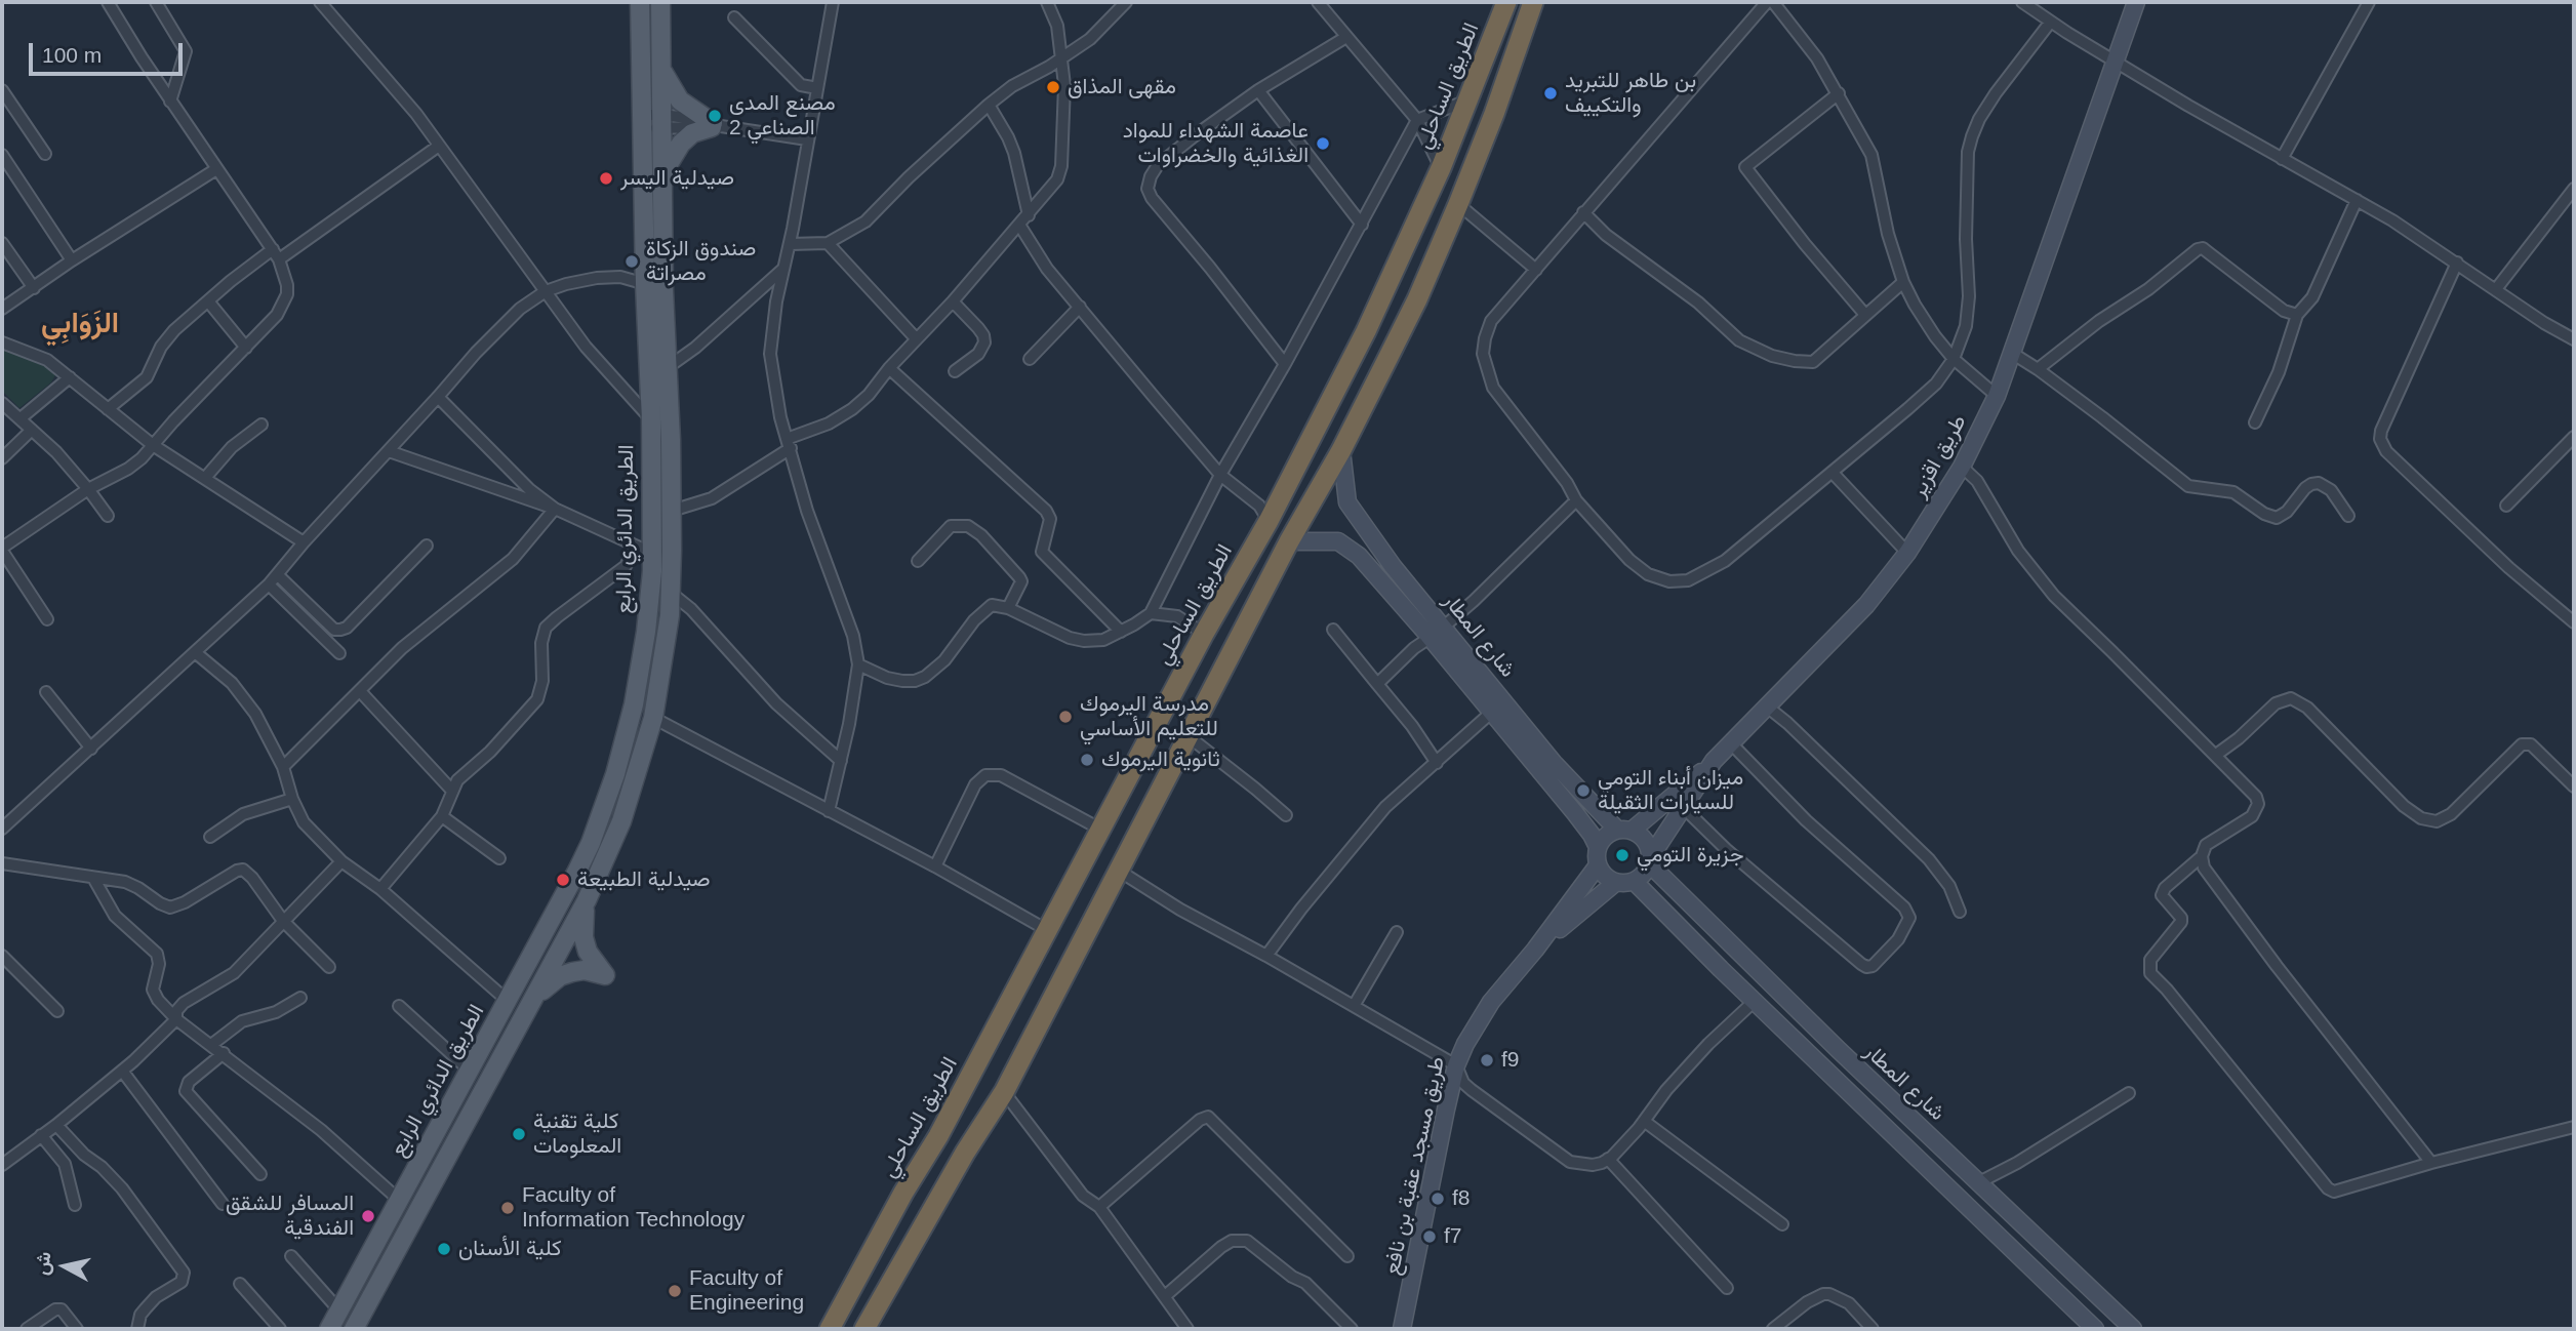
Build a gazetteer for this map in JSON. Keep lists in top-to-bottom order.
{
  "streets": {
    "highway": ["الطريق الساحلي"],
    "main road": ["الطريق الدائري الرابع"],
    "street": ["طريق اقزير", "شارع المطار", "طريق مسجد عقبة بن نافع"]
  },
  "crossings": [
    ["طريق اقزير", "شارع المطار"],
    ["طريق اقزير", "طريق مسجد عقبة بن نافع"],
    ["شارع المطار", "طريق مسجد عقبة بن نافع"]
  ],
  "districts": ["الزَوَابِي"],
  "places": [
    "مقهى المذاق",
    "بن طاهر للتبريد والتكييف",
    "مصنع المدى الصناعي 2",
    "عاصمة الشهداء للمواد الغذائية والخضراوات",
    "صيدلية اليسر",
    "صندوق الزكاة مصراتة",
    "مدرسة اليرموك للتعليم الأساسي",
    "ثانوية اليرموك",
    "ميزان أبناء التومي للسيارات الثقيلة",
    "جزيرة التومي",
    "صيدلية الطبيعة",
    "f9",
    "كلية تقنية المعلومات",
    "f8",
    "Faculty of Information Technology",
    "المسافر للشقق الفندقية",
    "f7",
    "كلية الأسنان",
    "Faculty of Engineering"
  ],
  "scale_bar": "100 m",
  "north": "left"
}
